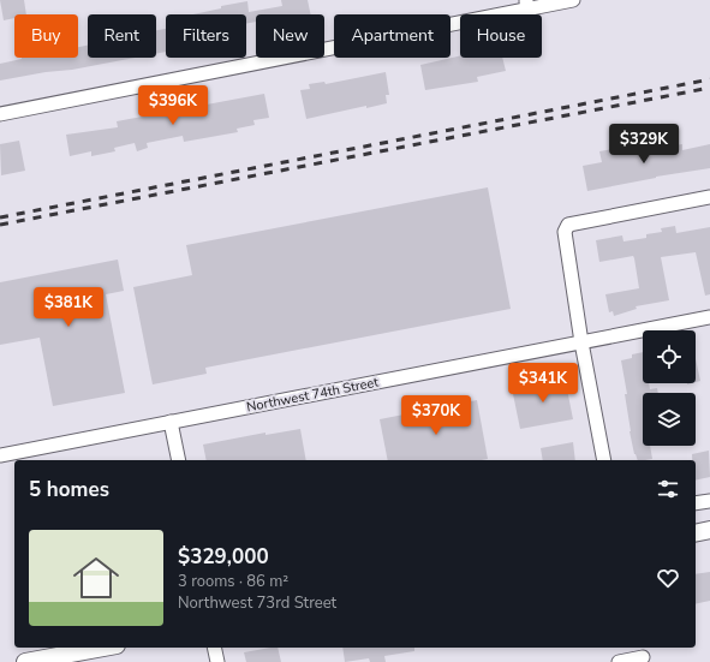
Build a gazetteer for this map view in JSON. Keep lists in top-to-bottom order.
{
  "streets": {
    "street": ["Northwest 74th Street"]
  },
  "page": {
    "chip": [
      "Buy",
      "Rent",
      "Filters",
      "New",
      "Apartment",
      "House"
    ],
    "price": [
      "$396K",
      "$329K",
      "$381K",
      "$341K",
      "$370K"
    ],
    "heading": "5 homes",
    "list": [
      {
        "name": "$329,000",
        "note": "3 rooms · 86 m² · Northwest 73rd Street"
      }
    ]
  }
}
